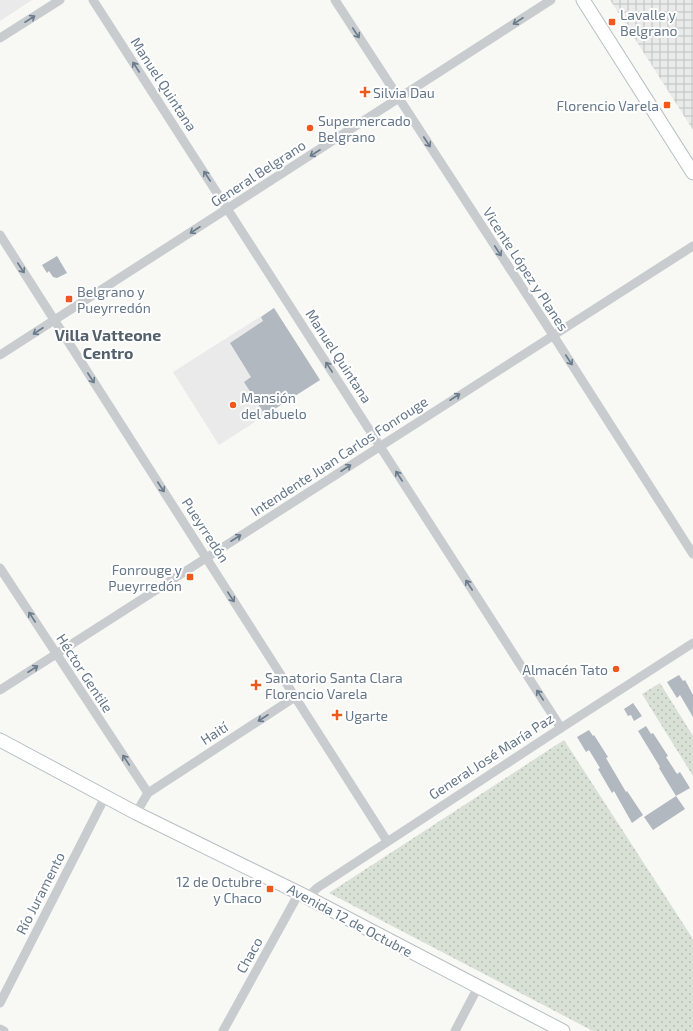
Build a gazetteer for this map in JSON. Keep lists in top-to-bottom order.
{
  "streets": {
    "street": [
      "Manuel Quintana",
      "General Belgrano",
      "Vicente López y Planes",
      "Intendente Juan Carlos Fonrouge",
      "Pueyrredón",
      "Héctor Gentile",
      "Haití",
      "General José María Paz",
      "Río Juramento",
      "Avenida 12 de Octubre",
      "Chaco"
    ]
  },
  "crossings": [
    ["Manuel Quintana", "General Belgrano"],
    ["Manuel Quintana", "Intendente Juan Carlos Fonrouge"],
    ["Manuel Quintana", "General José María Paz"],
    ["General Belgrano", "Vicente López y Planes"],
    ["General Belgrano", "Pueyrredón"],
    ["Vicente López y Planes", "Intendente Juan Carlos Fonrouge"],
    ["Intendente Juan Carlos Fonrouge", "Pueyrredón"],
    ["Intendente Juan Carlos Fonrouge", "Héctor Gentile"],
    ["Pueyrredón", "Haití"],
    ["Pueyrredón", "General José María Paz"],
    ["Héctor Gentile", "Haití"],
    ["General José María Paz", "Avenida 12 de Octubre"],
    ["General José María Paz", "Chaco"],
    ["Río Juramento", "Avenida 12 de Octubre"],
    ["Avenida 12 de Octubre", "Chaco"]
  ],
  "one_way": [
    "Manuel Quintana",
    "General Belgrano",
    "Vicente López y Planes",
    "Intendente Juan Carlos Fonrouge",
    "Pueyrredón",
    "Héctor Gentile",
    "Haití"
  ],
  "districts": ["Villa Vatteone Centro"],
  "places": {
    "transit": [
      "Lavalle y Belgrano",
      "Florencio Varela",
      "Belgrano y Pueyrredón",
      "Fonrouge y Pueyrredón",
      "12 de Octubre y Chaco"
    ],
    "health": ["Silvia Dau", "Sanatorio Santa Clara Florencio Varela", "Ugarte"],
    "other": ["Supermercado Belgrano", "Mansión del abuelo", "Almacén Tato"]
  }
}
